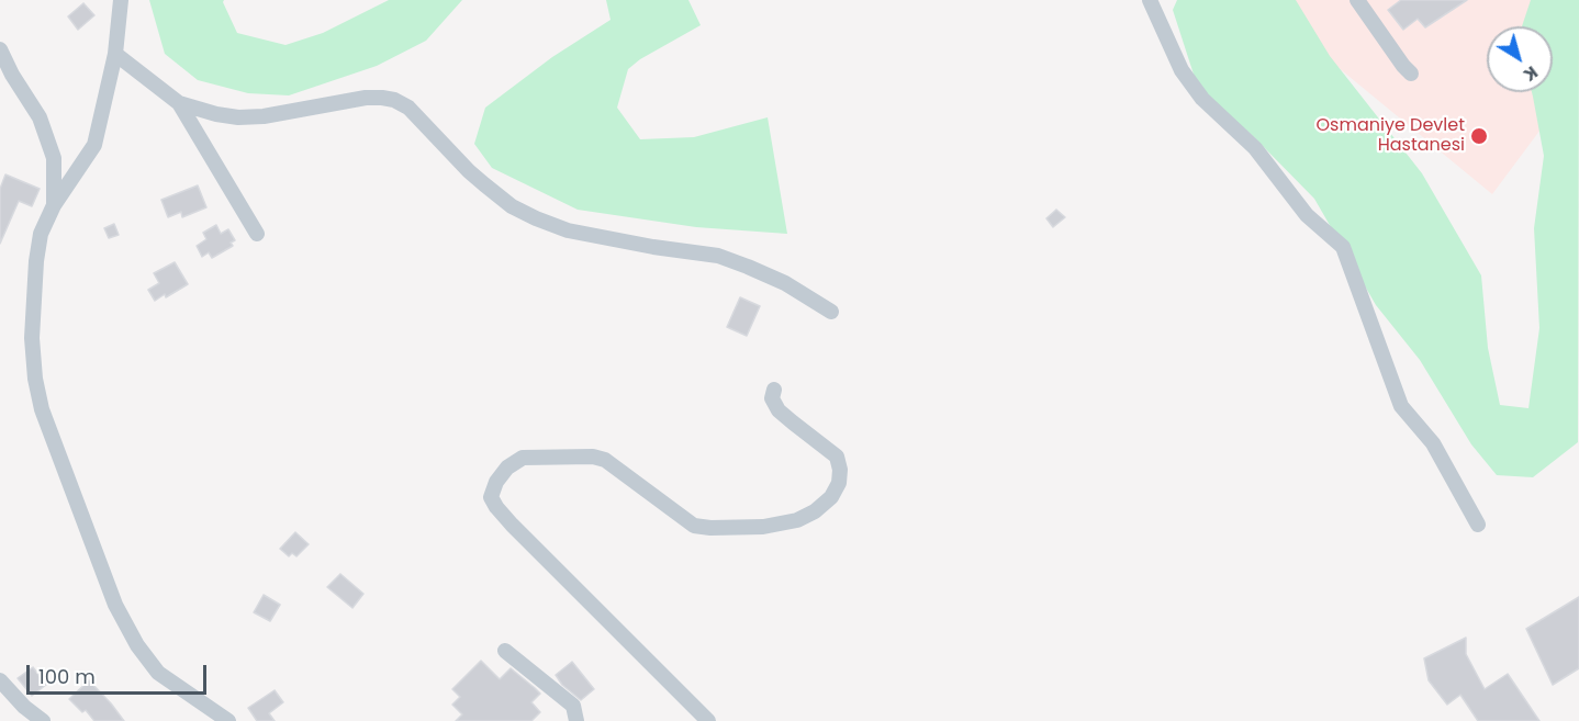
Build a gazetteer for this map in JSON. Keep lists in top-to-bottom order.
{
  "places": ["Osmaniye Devlet Hastanesi"],
  "scale_bar": "100 m",
  "north": "bottom right"
}
